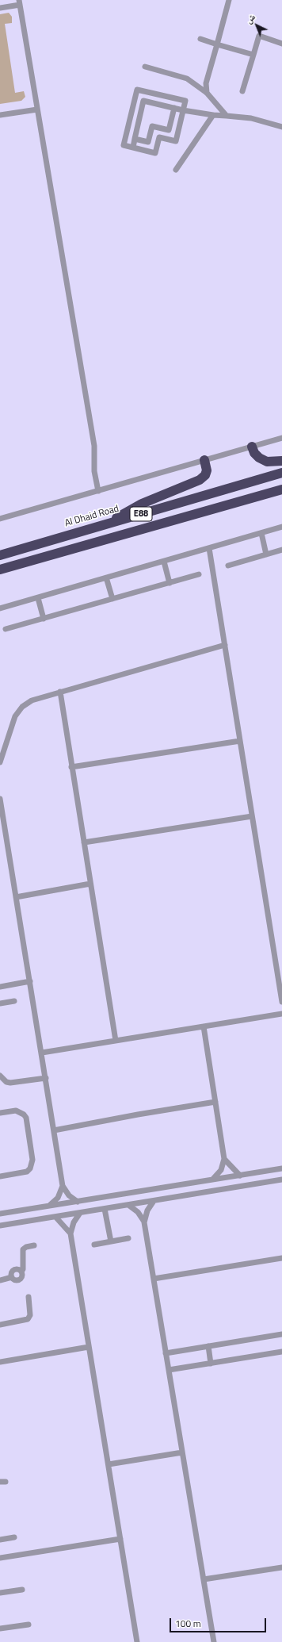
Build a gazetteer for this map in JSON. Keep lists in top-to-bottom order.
{
  "streets": {
    "highway": ["E88", "Al Dhaid Road"]
  },
  "scale_bar": "100 m",
  "north": "top left"
}
